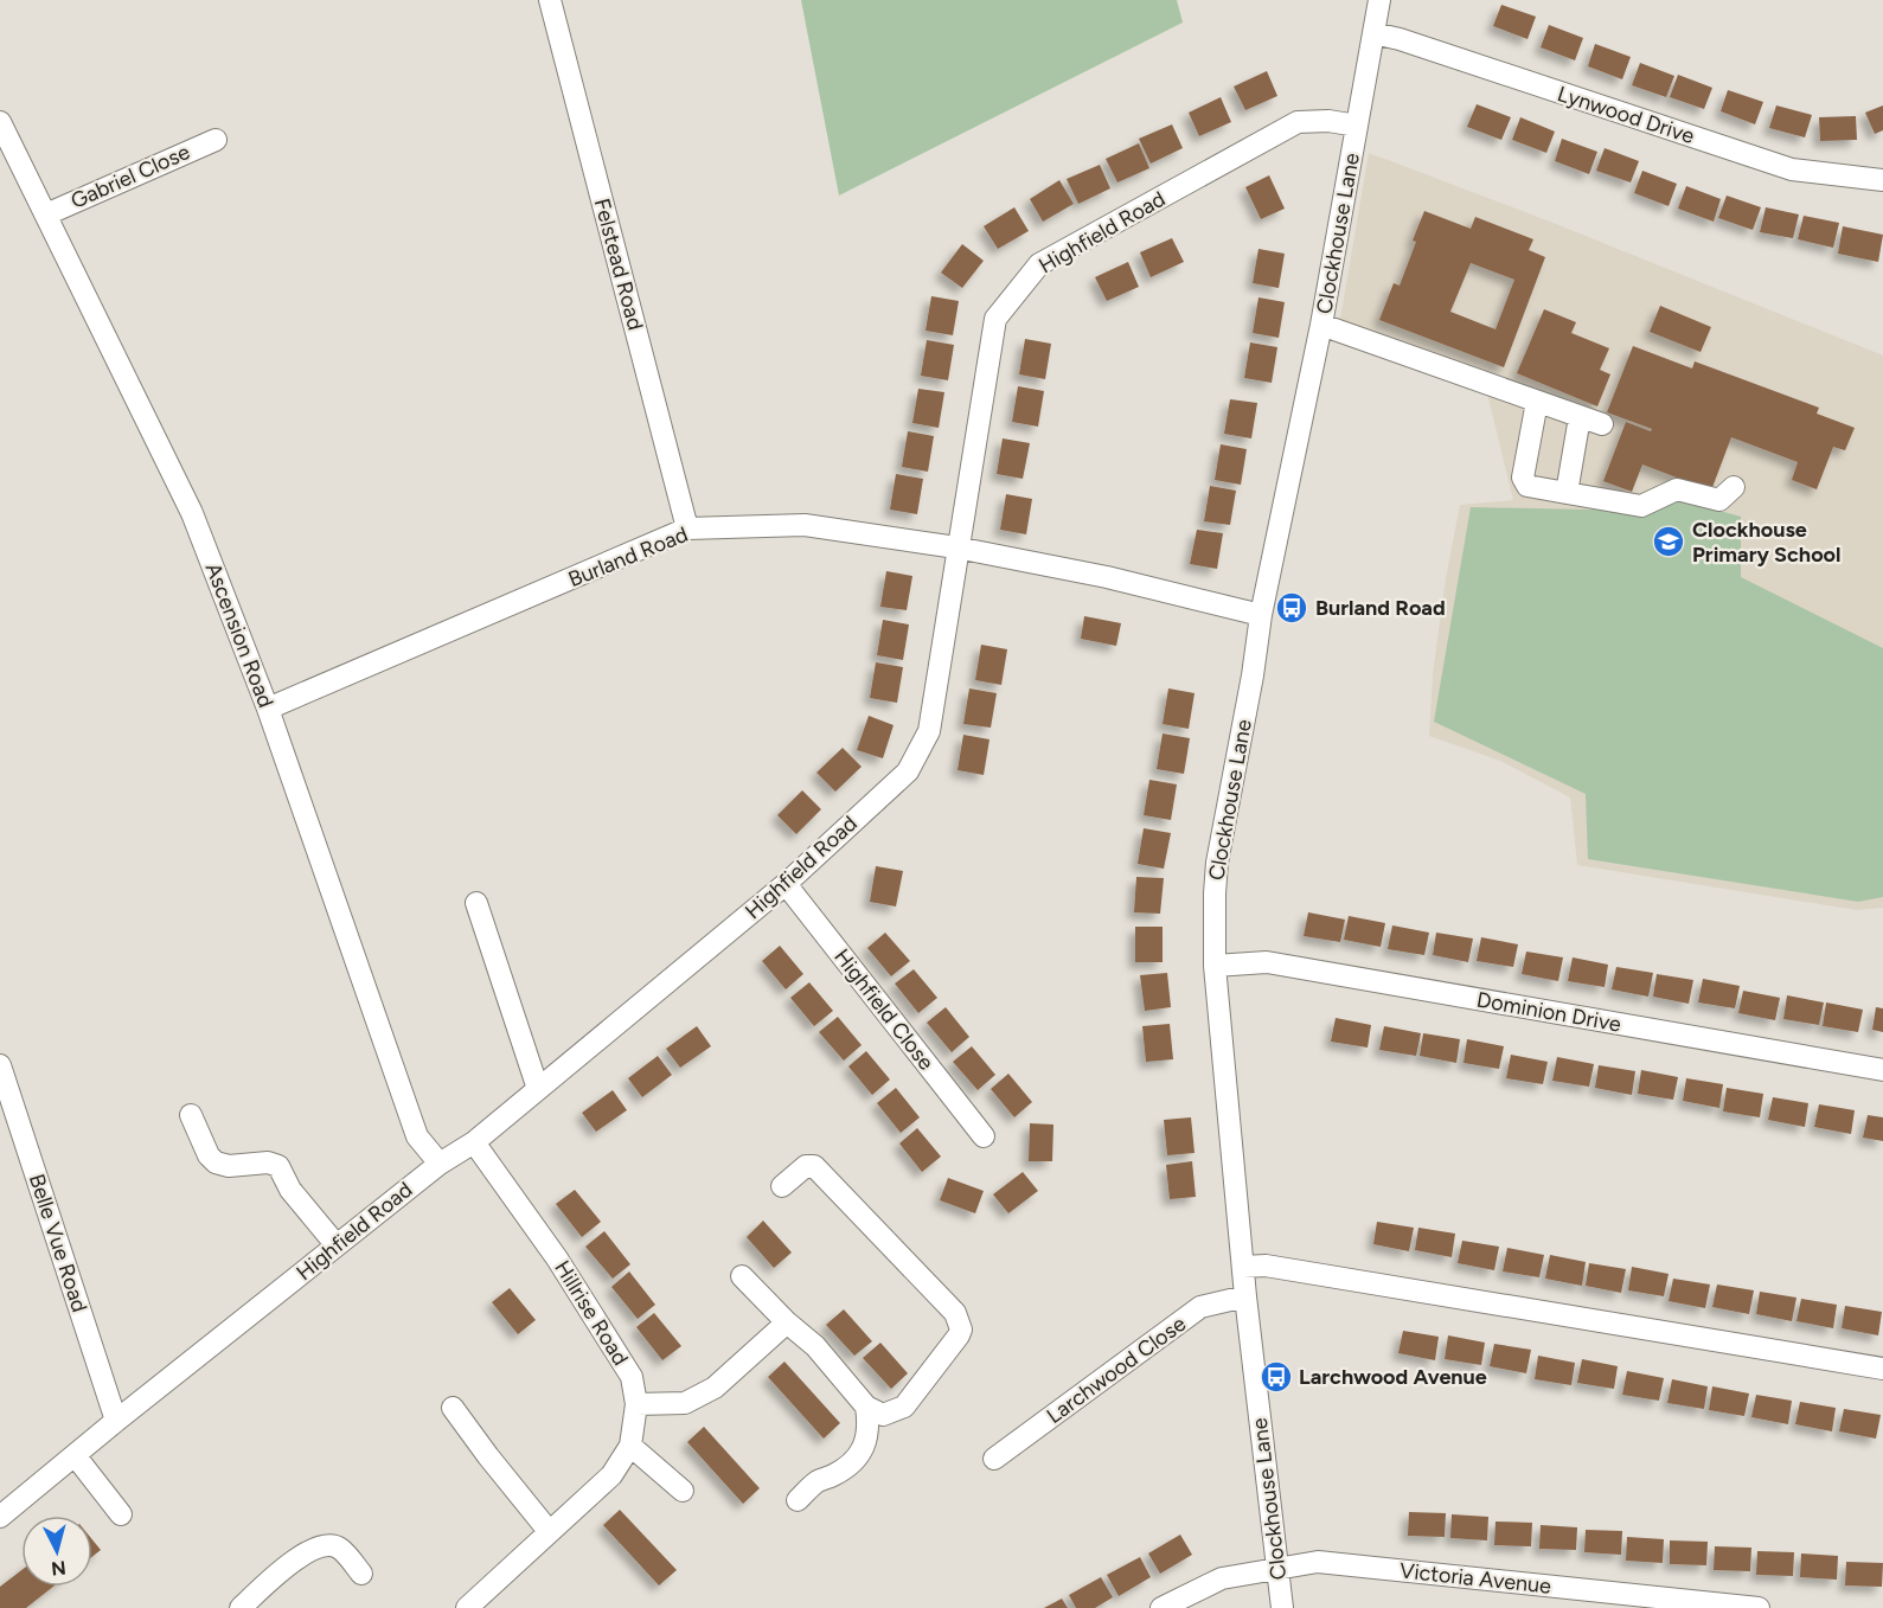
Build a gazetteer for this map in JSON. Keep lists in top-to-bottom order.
{
  "streets": {
    "street": [
      "Lynwood Drive",
      "Gabriel Close",
      "Highfield Road",
      "Clockhouse Lane",
      "Felstead Road",
      "Burland Road",
      "Ascension Road",
      "Highfield Close",
      "Dominion Drive",
      "Belle Vue Road",
      "Hillrise Road",
      "Larchwood Close",
      "Victoria Avenue"
    ]
  },
  "crossings": [
    ["Lynwood Drive", "Clockhouse Lane"],
    ["Gabriel Close", "Ascension Road"],
    ["Highfield Road", "Clockhouse Lane"],
    ["Highfield Road", "Burland Road"],
    ["Highfield Road", "Ascension Road"],
    ["Highfield Road", "Highfield Close"],
    ["Highfield Road", "Belle Vue Road"],
    ["Highfield Road", "Hillrise Road"],
    ["Clockhouse Lane", "Burland Road"],
    ["Clockhouse Lane", "Dominion Drive"],
    ["Clockhouse Lane", "Larchwood Close"],
    ["Clockhouse Lane", "Victoria Avenue"],
    ["Felstead Road", "Burland Road"],
    ["Burland Road", "Ascension Road"]
  ],
  "places": {
    "school or university": ["Clockhouse Primary School"],
    "bus stop": ["Burland Road", "Larchwood Avenue"]
  },
  "north": "bottom"
}
